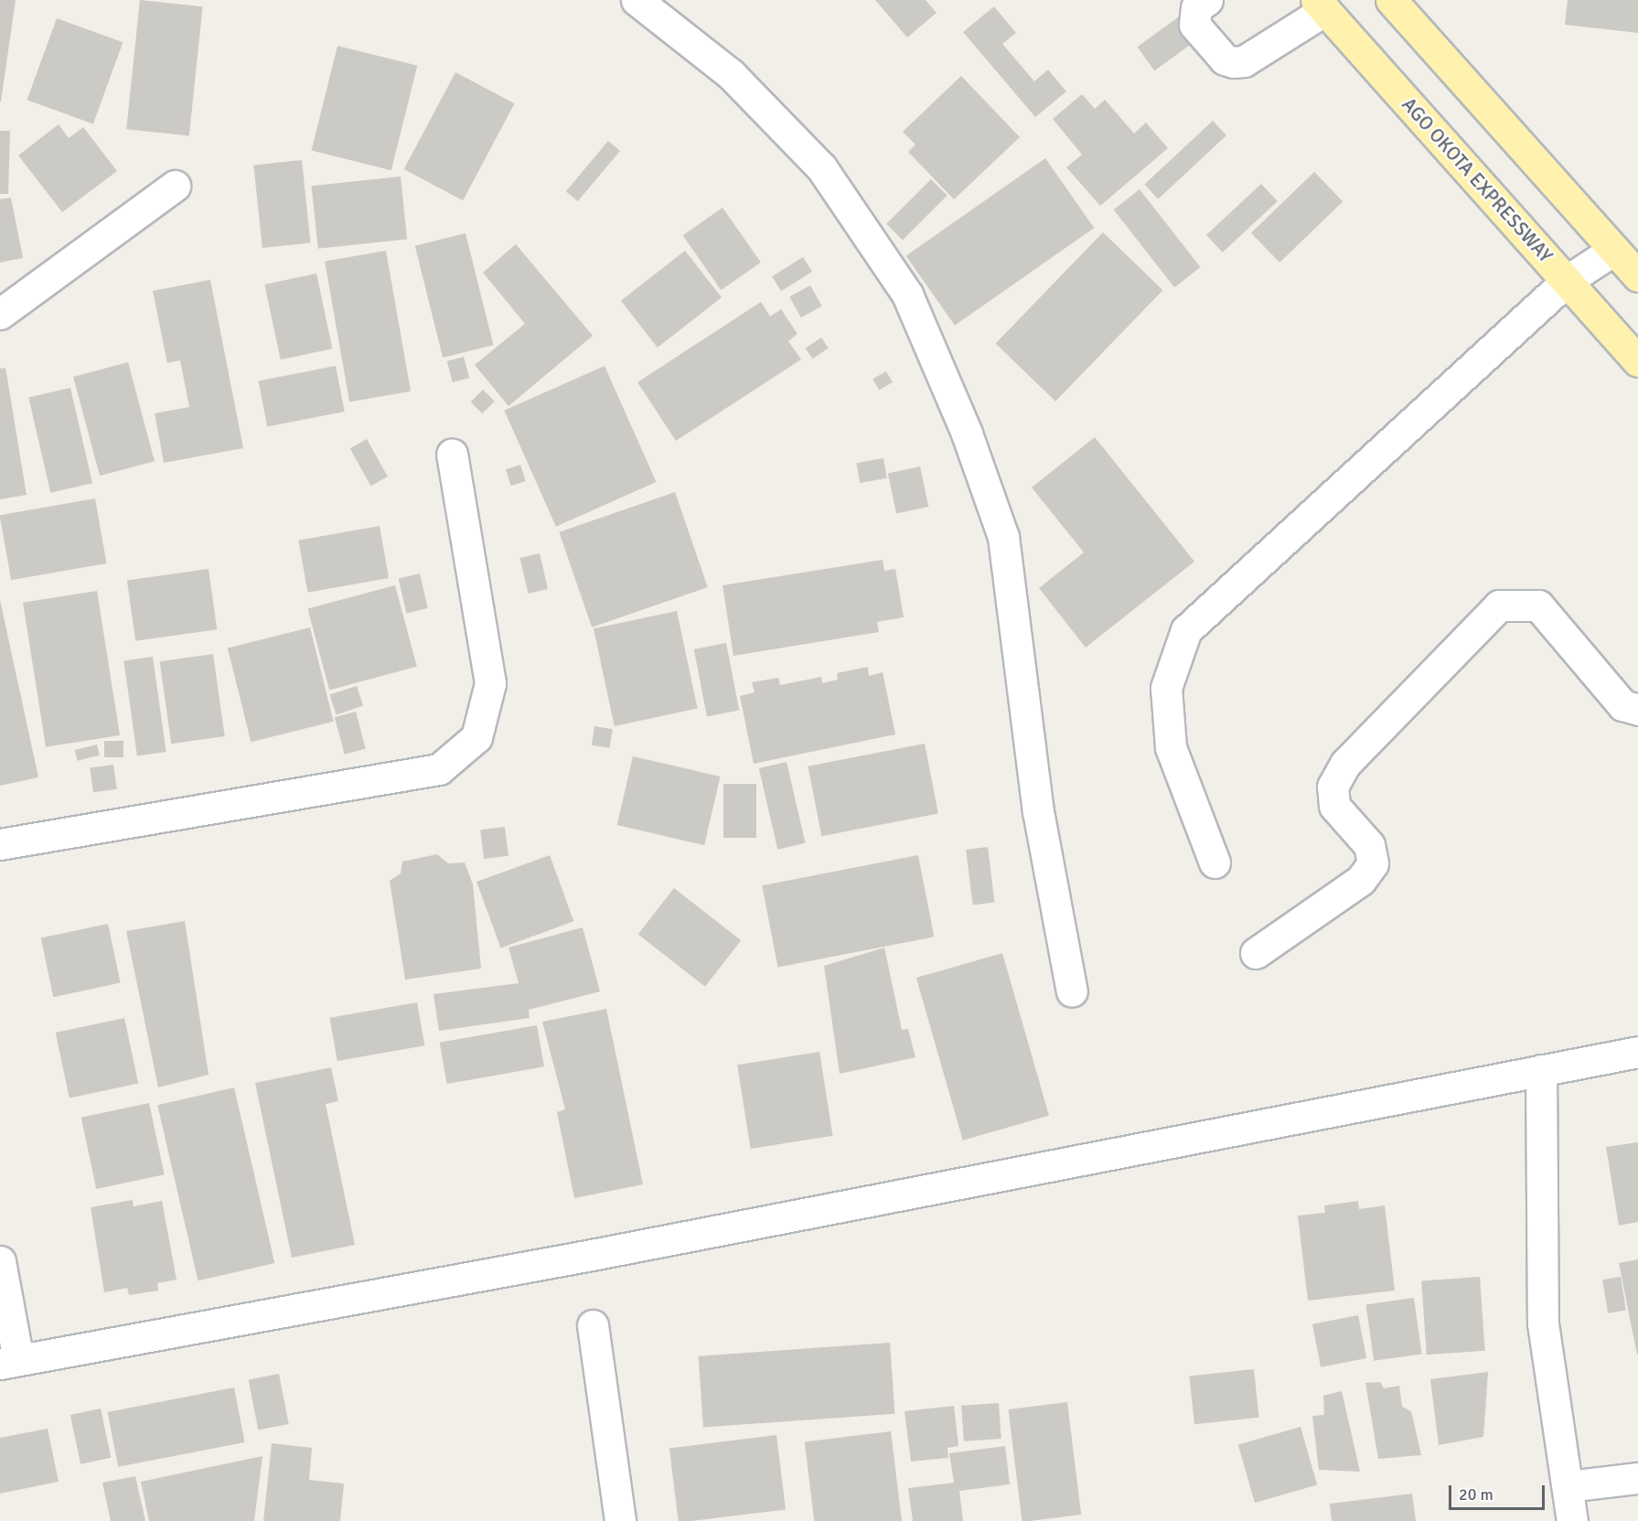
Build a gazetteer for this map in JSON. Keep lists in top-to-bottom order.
{
  "streets": {
    "main road": ["AGO OKOTA EXPRESSWAY"]
  },
  "scale_bar": "20 m"
}
